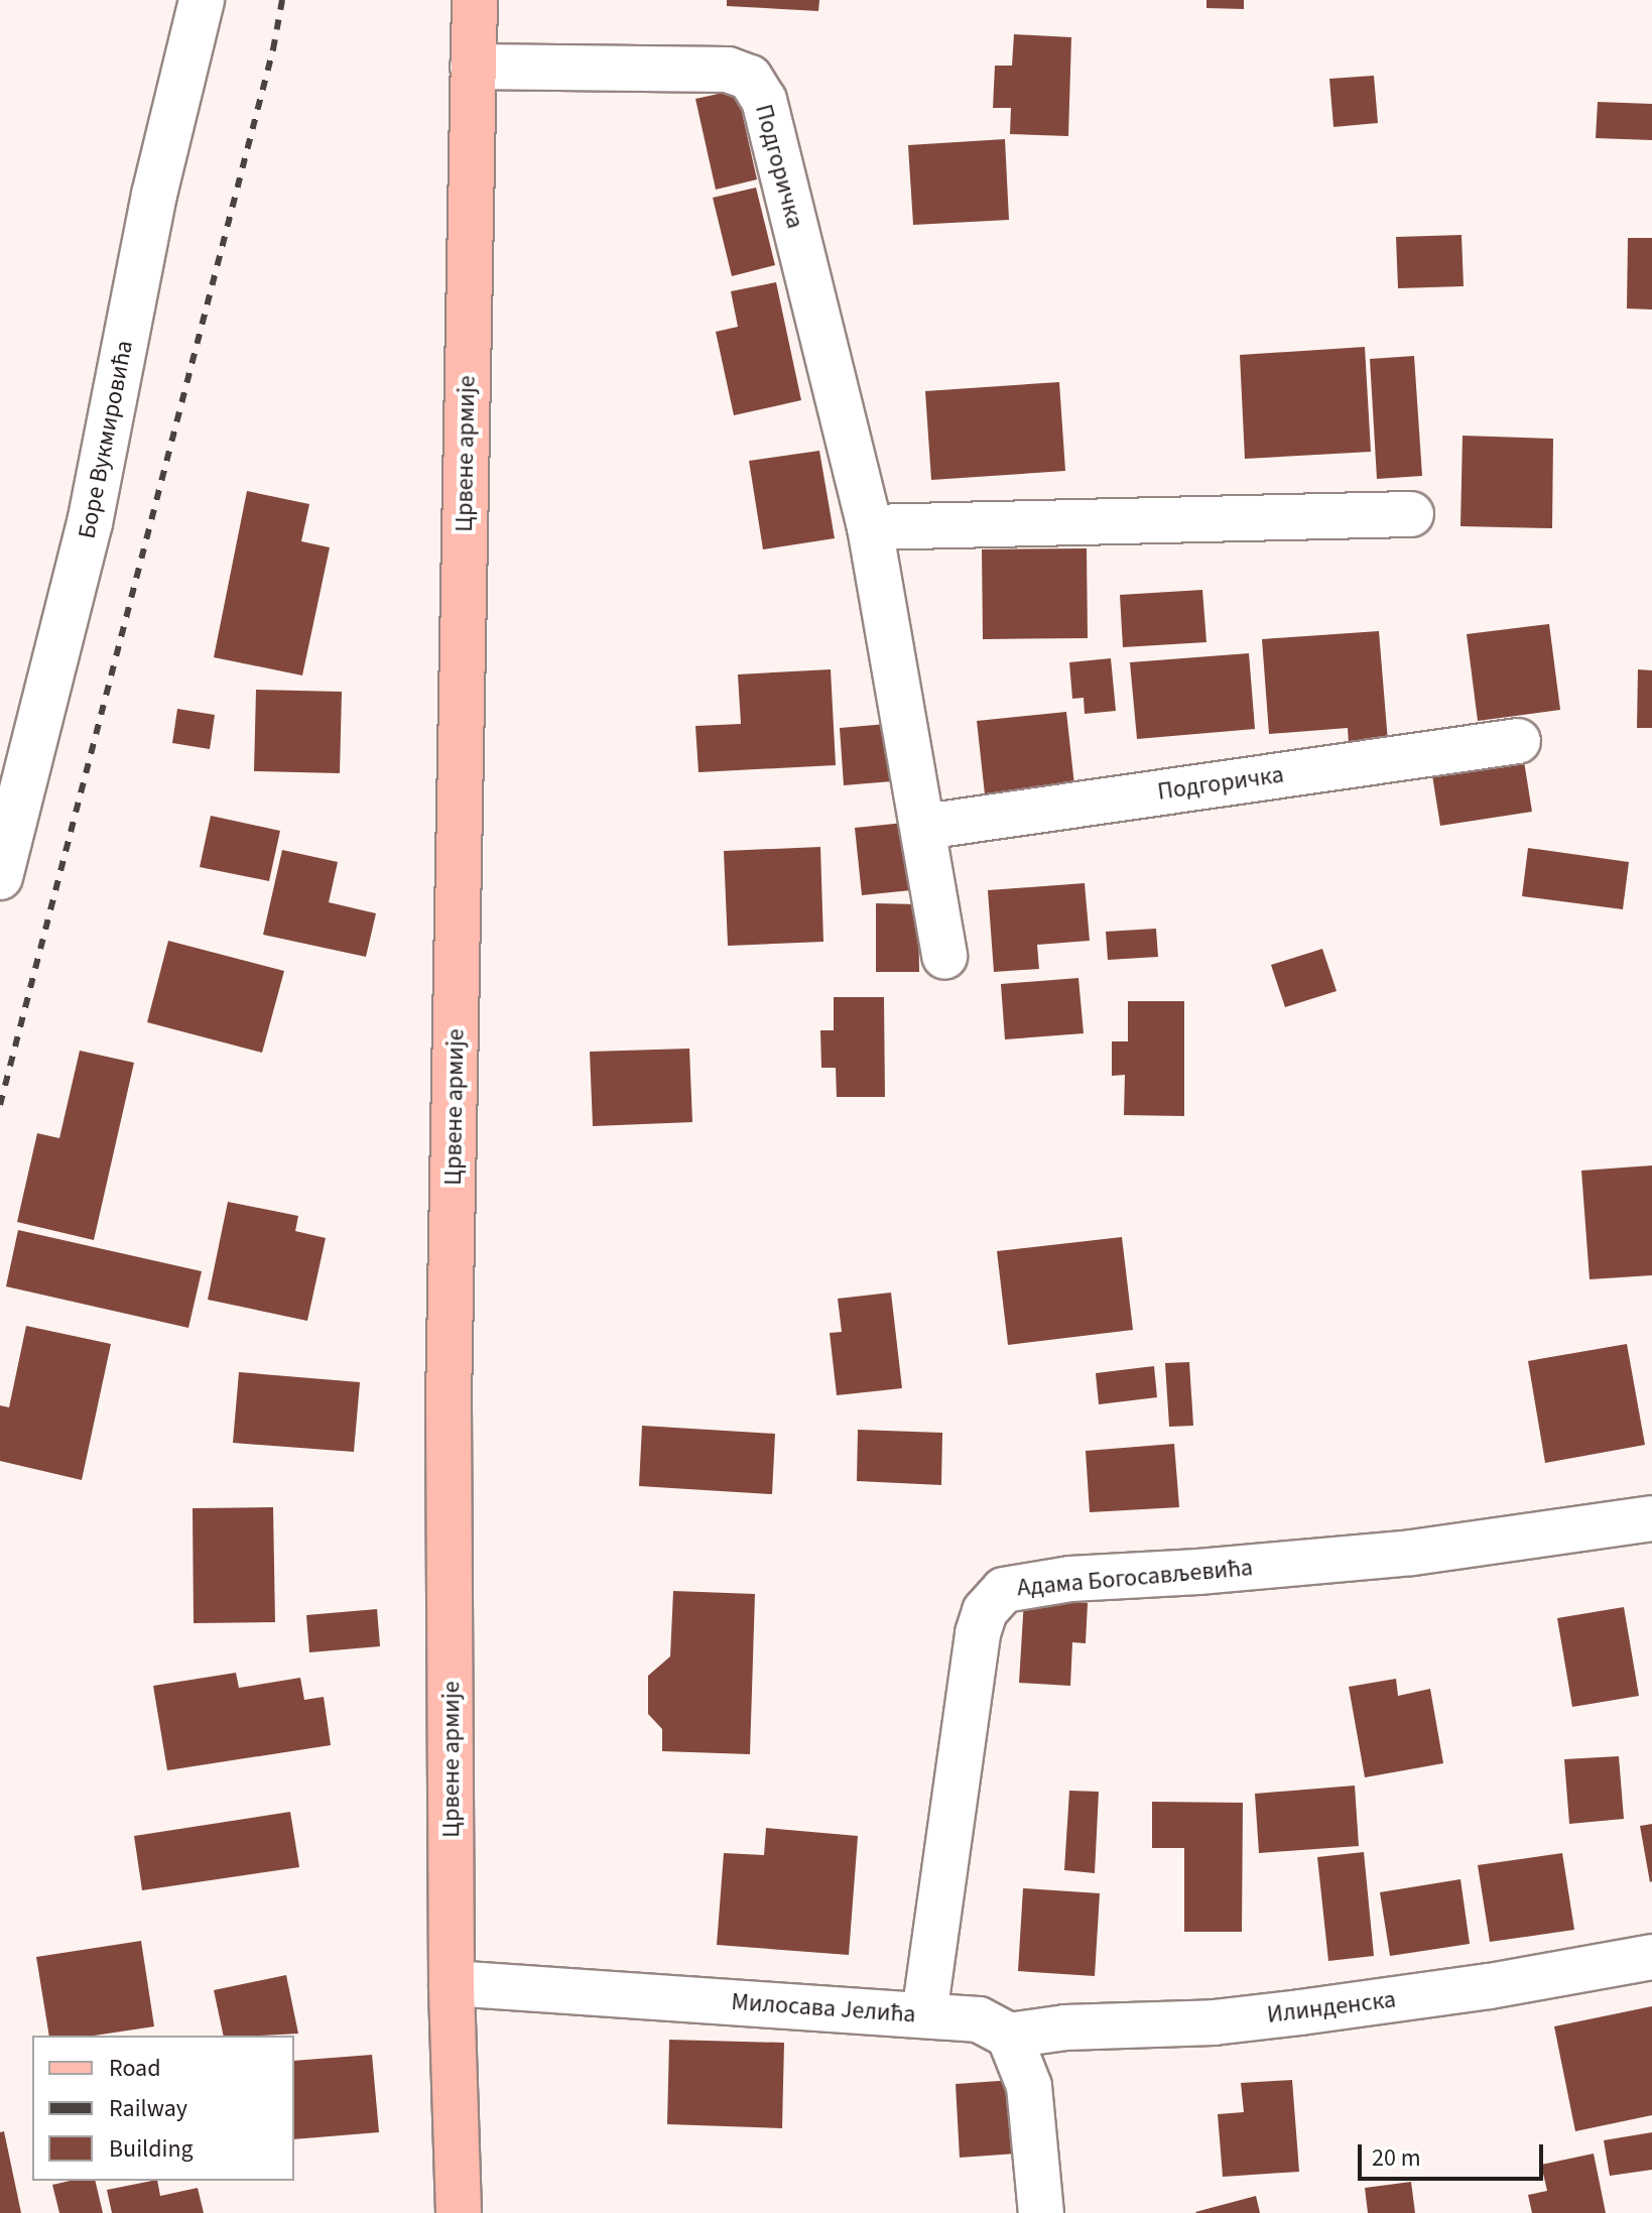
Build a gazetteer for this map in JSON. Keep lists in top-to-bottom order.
{
  "streets": {
    "main road": ["Црвене армије"],
    "street": [
      "Подгоричка",
      "Боре Вукмировића",
      "Адама Богосављевића",
      "Илинденска",
      "Милосава Јелића"
    ]
  },
  "crossings": [
    ["Подгоричка", "Црвене армије"],
    ["Црвене армије", "Милосава Јелића"],
    ["Адама Богосављевића", "Милосава Јелића"],
    ["Илинденска", "Милосава Јелића"]
  ],
  "legend": ["Road", "Railway", "Building"],
  "scale_bar": "20 m"
}
